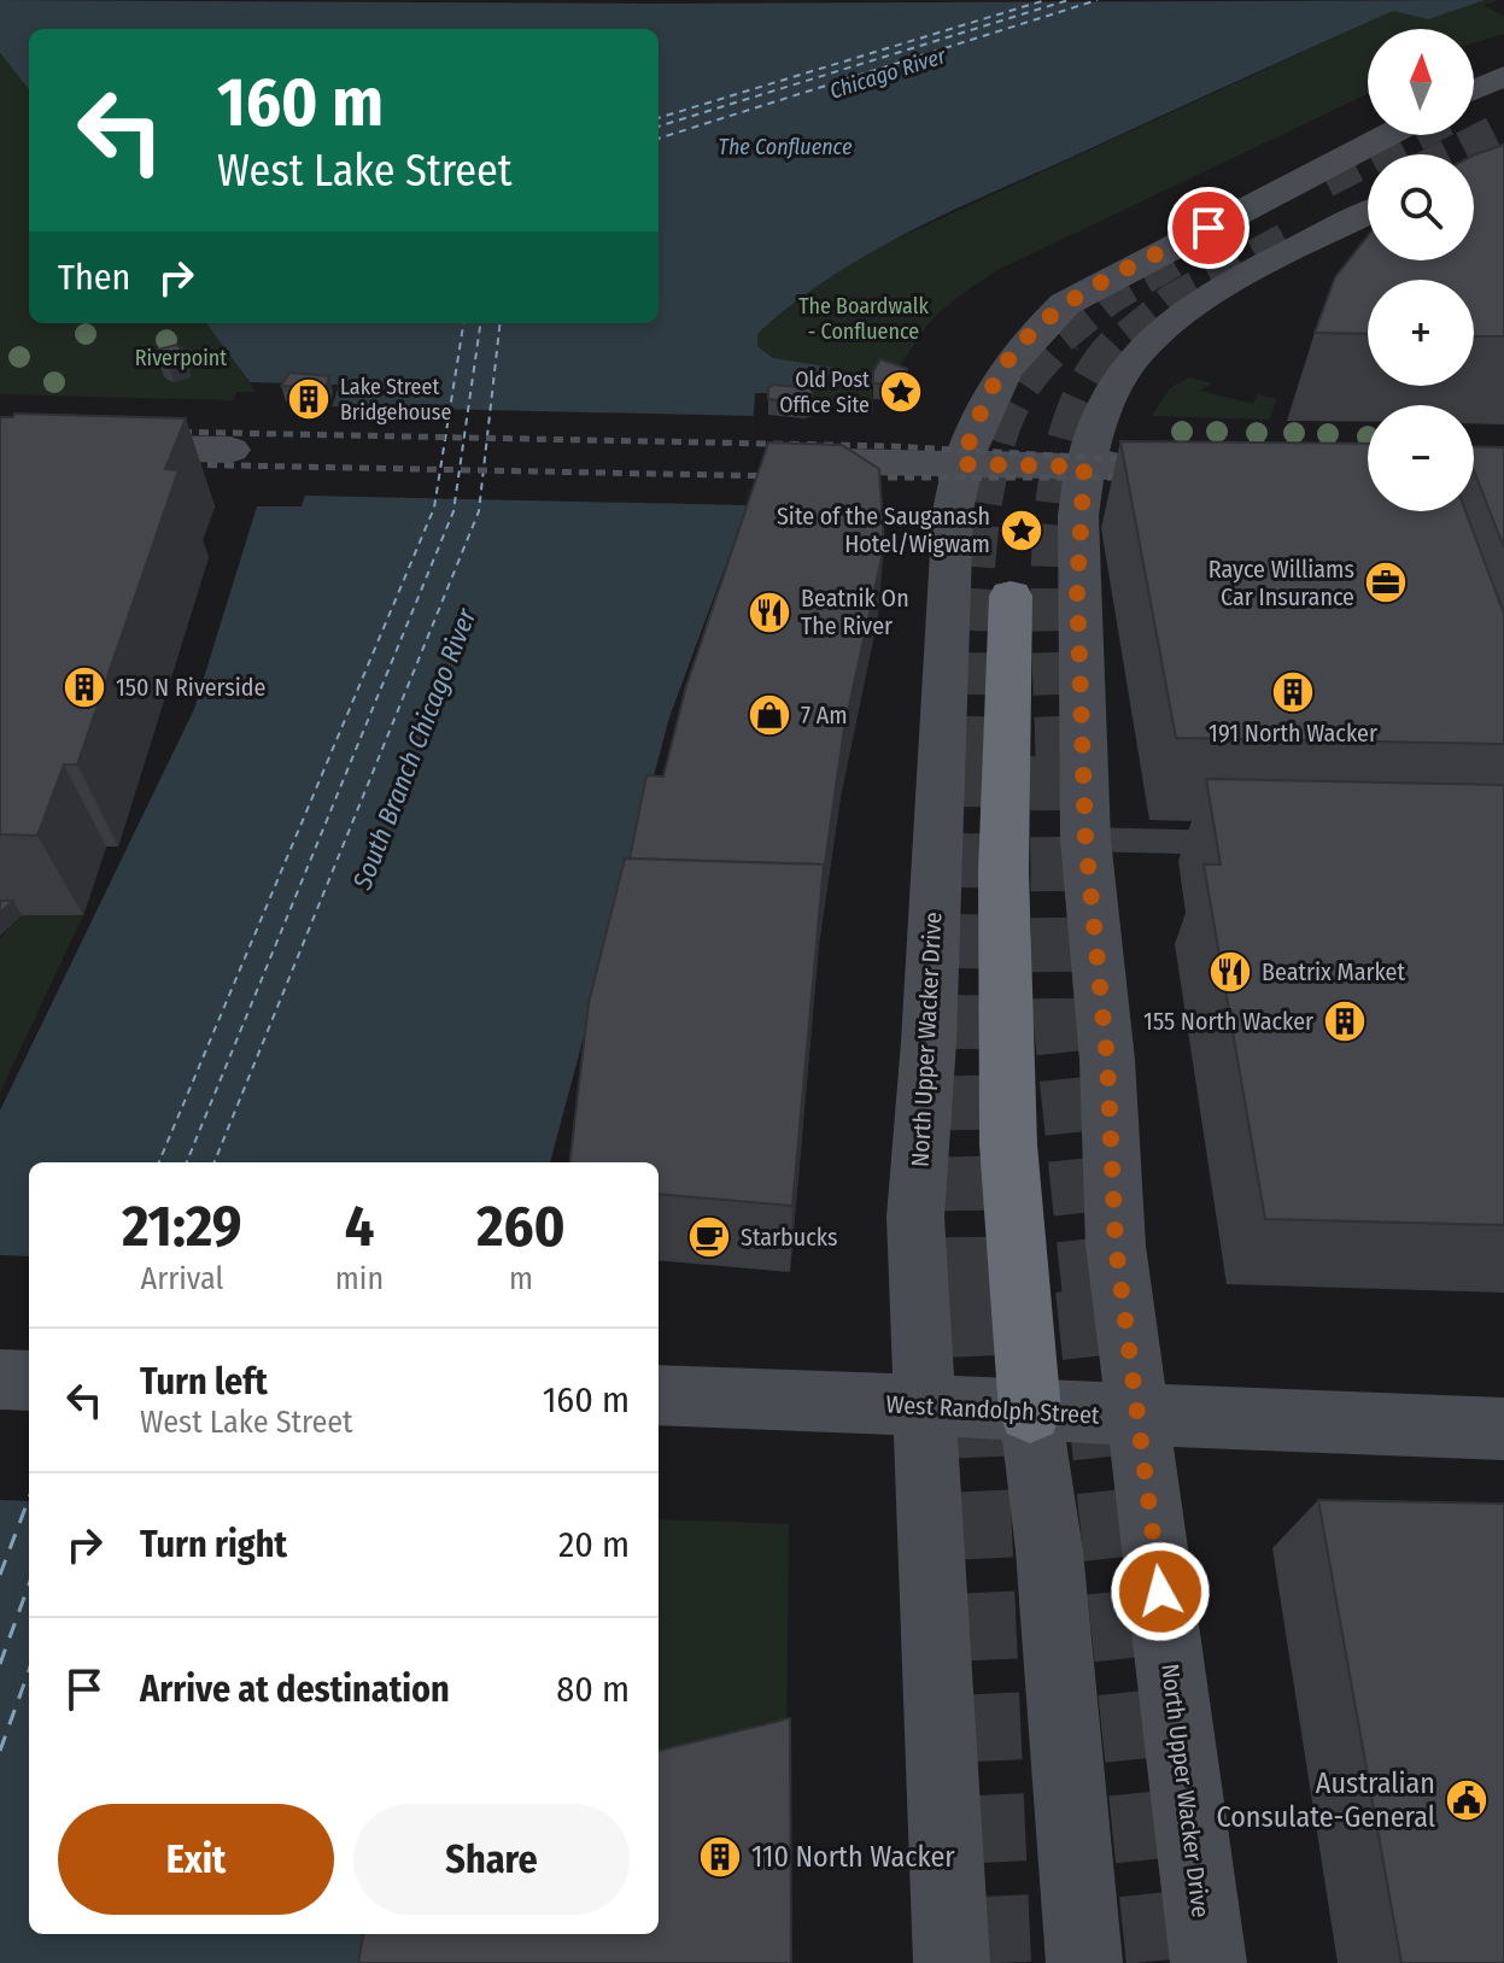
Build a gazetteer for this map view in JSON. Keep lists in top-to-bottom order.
{
  "streets": {
    "main road": ["North Upper Wacker Drive", "West Randolph Street"]
  },
  "crossings": [
    ["North Upper Wacker Drive", "West Randolph Street"]
  ],
  "water": ["Chicago River", "The Confluence", "South Branch Chicago River"],
  "parks": ["The Boardwalk - Confluence", "Riverpoint"],
  "places": {
    "place": ["Old Post Office Site", "Site of the Sauganash Hotel/Wigwam"],
    "building": [
      "Lake Street Bridgehouse",
      "150 N Riverside",
      "191 North Wacker",
      "155 North Wacker",
      "110 North Wacker"
    ],
    "office": ["Rayce Williams Car Insurance"],
    "restaurant": ["Beatnik On The River", "Beatrix Market"],
    "shop": ["7 Am"],
    "cafe": ["Starbucks"],
    "public building": ["Australian Consulate-General"]
  },
  "north": "top",
  "page": {
    "map_buttons": ["+", "−"],
    "turn": ["160 m", "West Lake Street"],
    "then": "Then",
    "eta": [
      "21:29",
      "Arrival",
      "4",
      "min",
      "260",
      "m"
    ],
    "list": [
      {
        "name": "Turn left",
        "note": "West Lake Street",
        "value": "160 m"
      },
      {
        "name": "Turn right",
        "value": "20 m"
      },
      {
        "name": "Arrive at destination",
        "value": "80 m"
      }
    ],
    "buttons": ["Exit", "Share"]
  }
}
